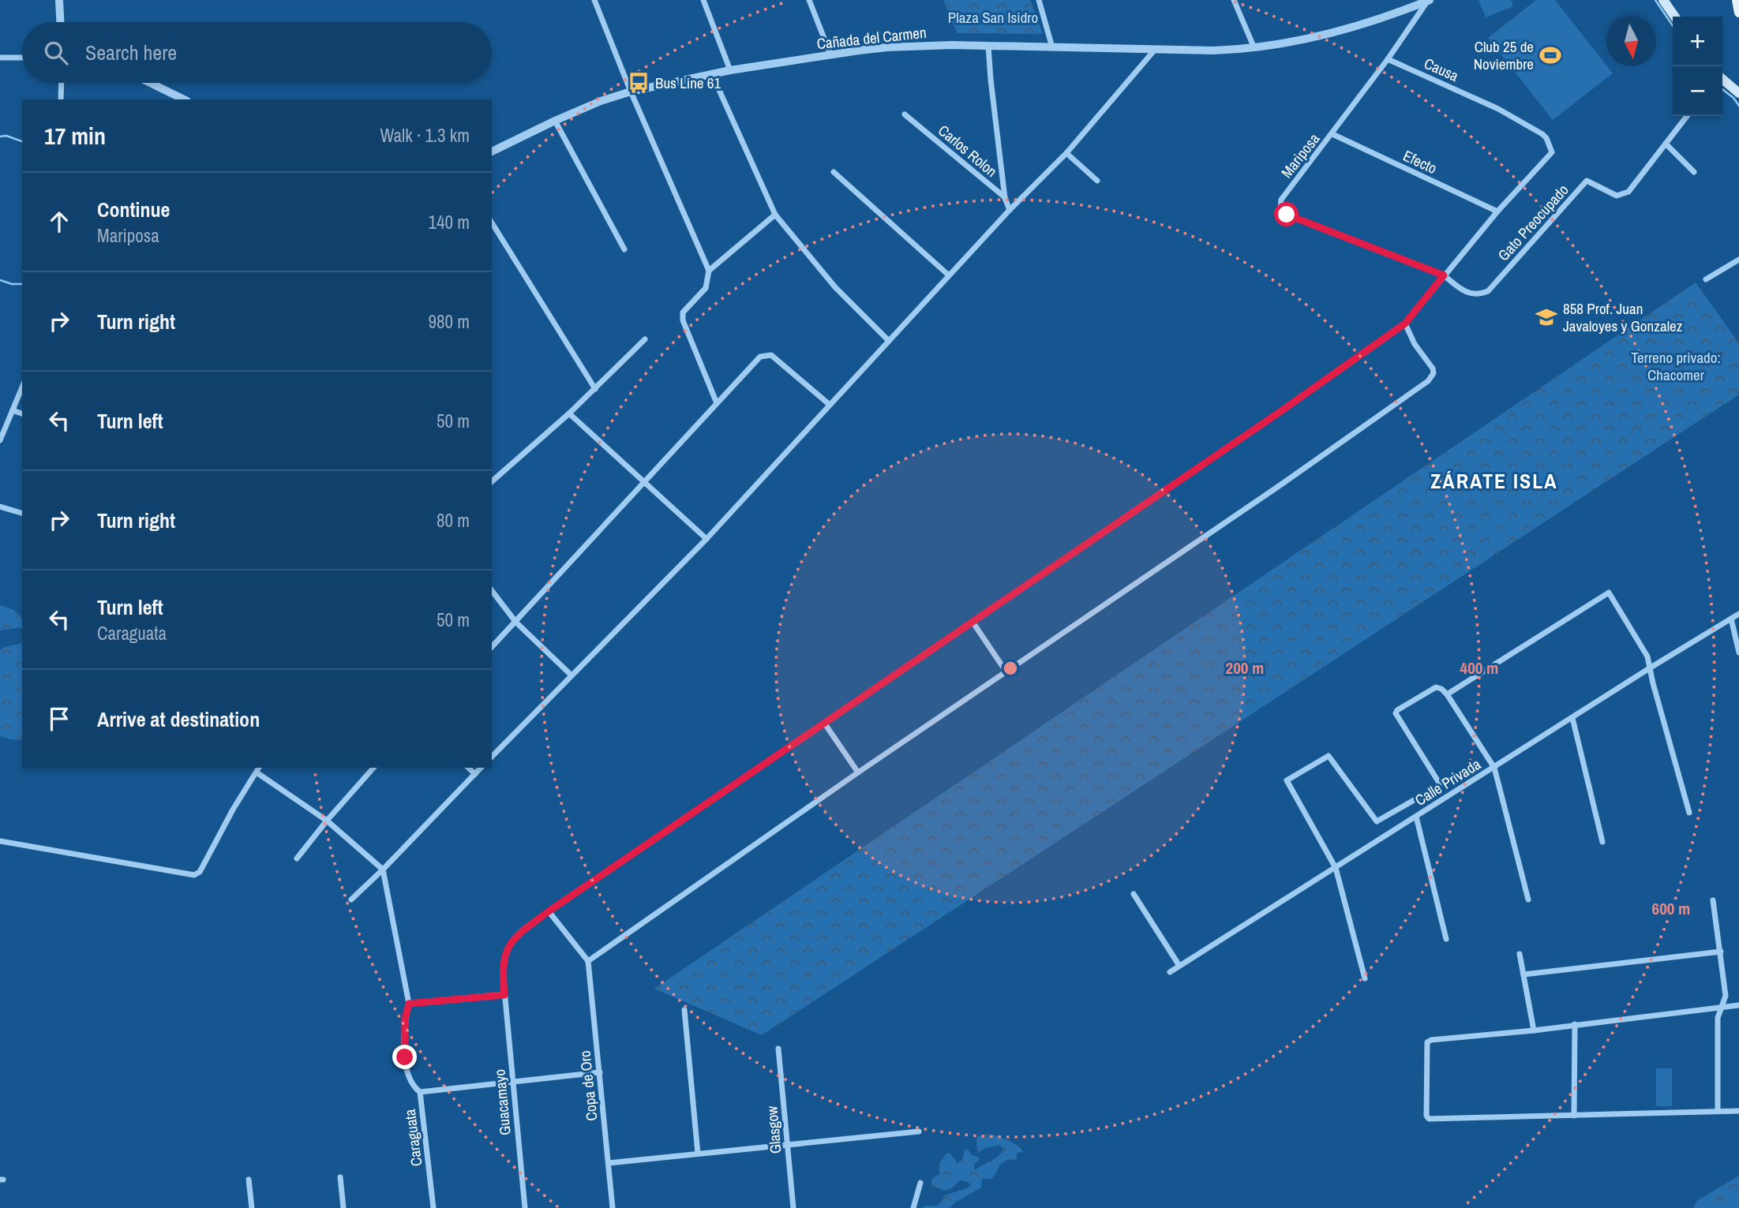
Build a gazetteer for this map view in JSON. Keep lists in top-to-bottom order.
{
  "streets": {
    "street": [
      "Cañada del Carmen",
      "Causa",
      "Carlos Rolon",
      "Mariposa",
      "Efecto",
      "Gato Preocupado",
      "Calle Privada",
      "Copa de Oro",
      "Guacamayo",
      "Glasgow",
      "Caraguata"
    ]
  },
  "crossings": [
    ["Cañada del Carmen", "Mariposa"],
    ["Causa", "Mariposa"],
    ["Causa", "Guacamayo"],
    ["Mariposa", "Efecto"],
    ["Mariposa", "Gato Preocupado"],
    ["Mariposa", "Guacamayo"],
    ["Efecto", "Guacamayo"],
    ["Gato Preocupado", "Guacamayo"]
  ],
  "districts": ["ZÁRATE ISLA"],
  "parks": ["Plaza San Isidro", "Terreno privado: Chacomer"],
  "places": {
    "sports": ["Club 25 de Noviembre"],
    "bus stop": ["Bus Line 61"],
    "school or university": ["858 Prof. Juan Javaloyes y Gonzalez"]
  },
  "north": "bottom",
  "page": {
    "map_buttons": ["+", "−"],
    "search": "Search here",
    "heading": ["17 min", "Walk · 1.3 km"],
    "list": [
      ["Continue", "Mariposa", "140 m"],
      ["Turn right", "980 m"],
      ["Turn left", "50 m"],
      ["Turn right", "80 m"],
      ["Turn left", "Caraguata", "50 m"],
      "Arrive at destination"
    ]
  },
  "rings": ["200 m", "400 m", "600 m"]
}
